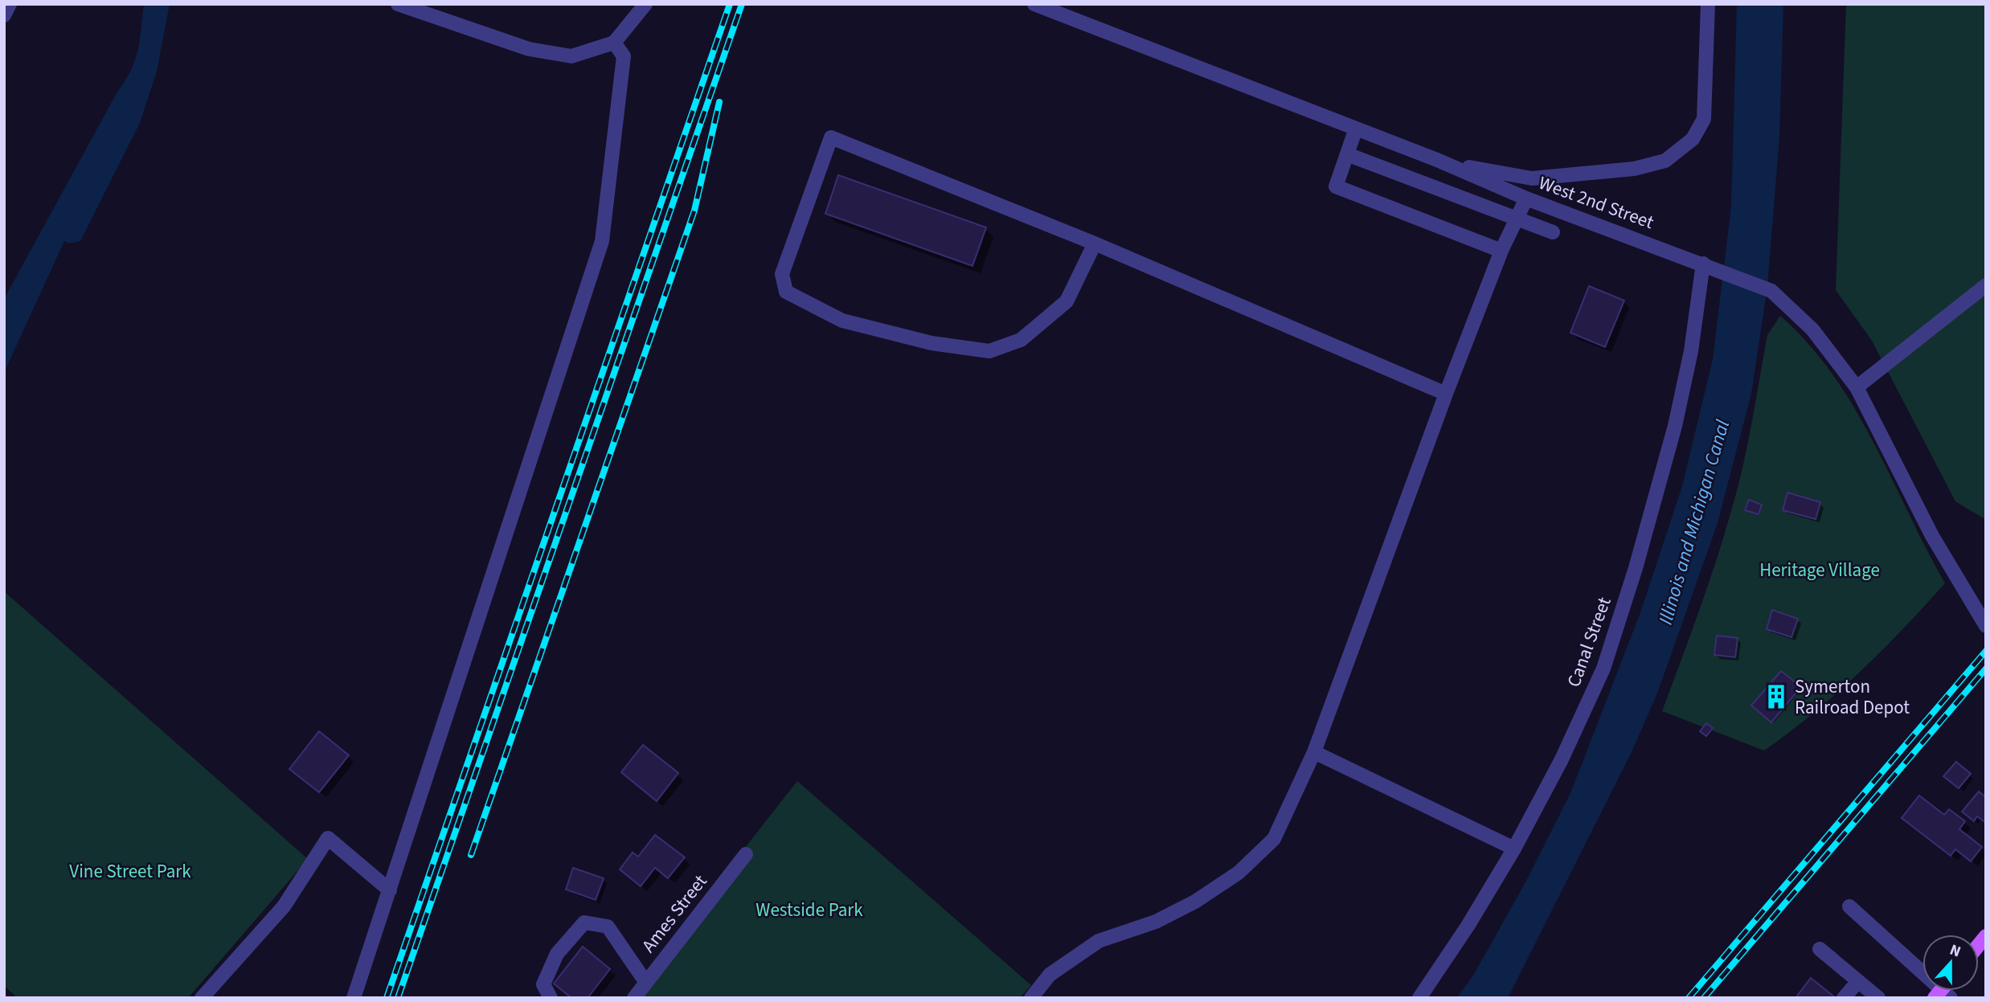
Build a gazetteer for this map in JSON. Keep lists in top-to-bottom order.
{
  "streets": {
    "street": ["West 2nd Street", "Canal Street", "Ames Street"]
  },
  "crossings": [
    ["West 2nd Street", "Canal Street"]
  ],
  "water": ["Illinois and Michigan Canal"],
  "parks": ["Heritage Village", "Vine Street Park", "Westside Park"],
  "places": {
    "building": ["Symerton Railroad Depot"]
  },
  "north": "top"
}
